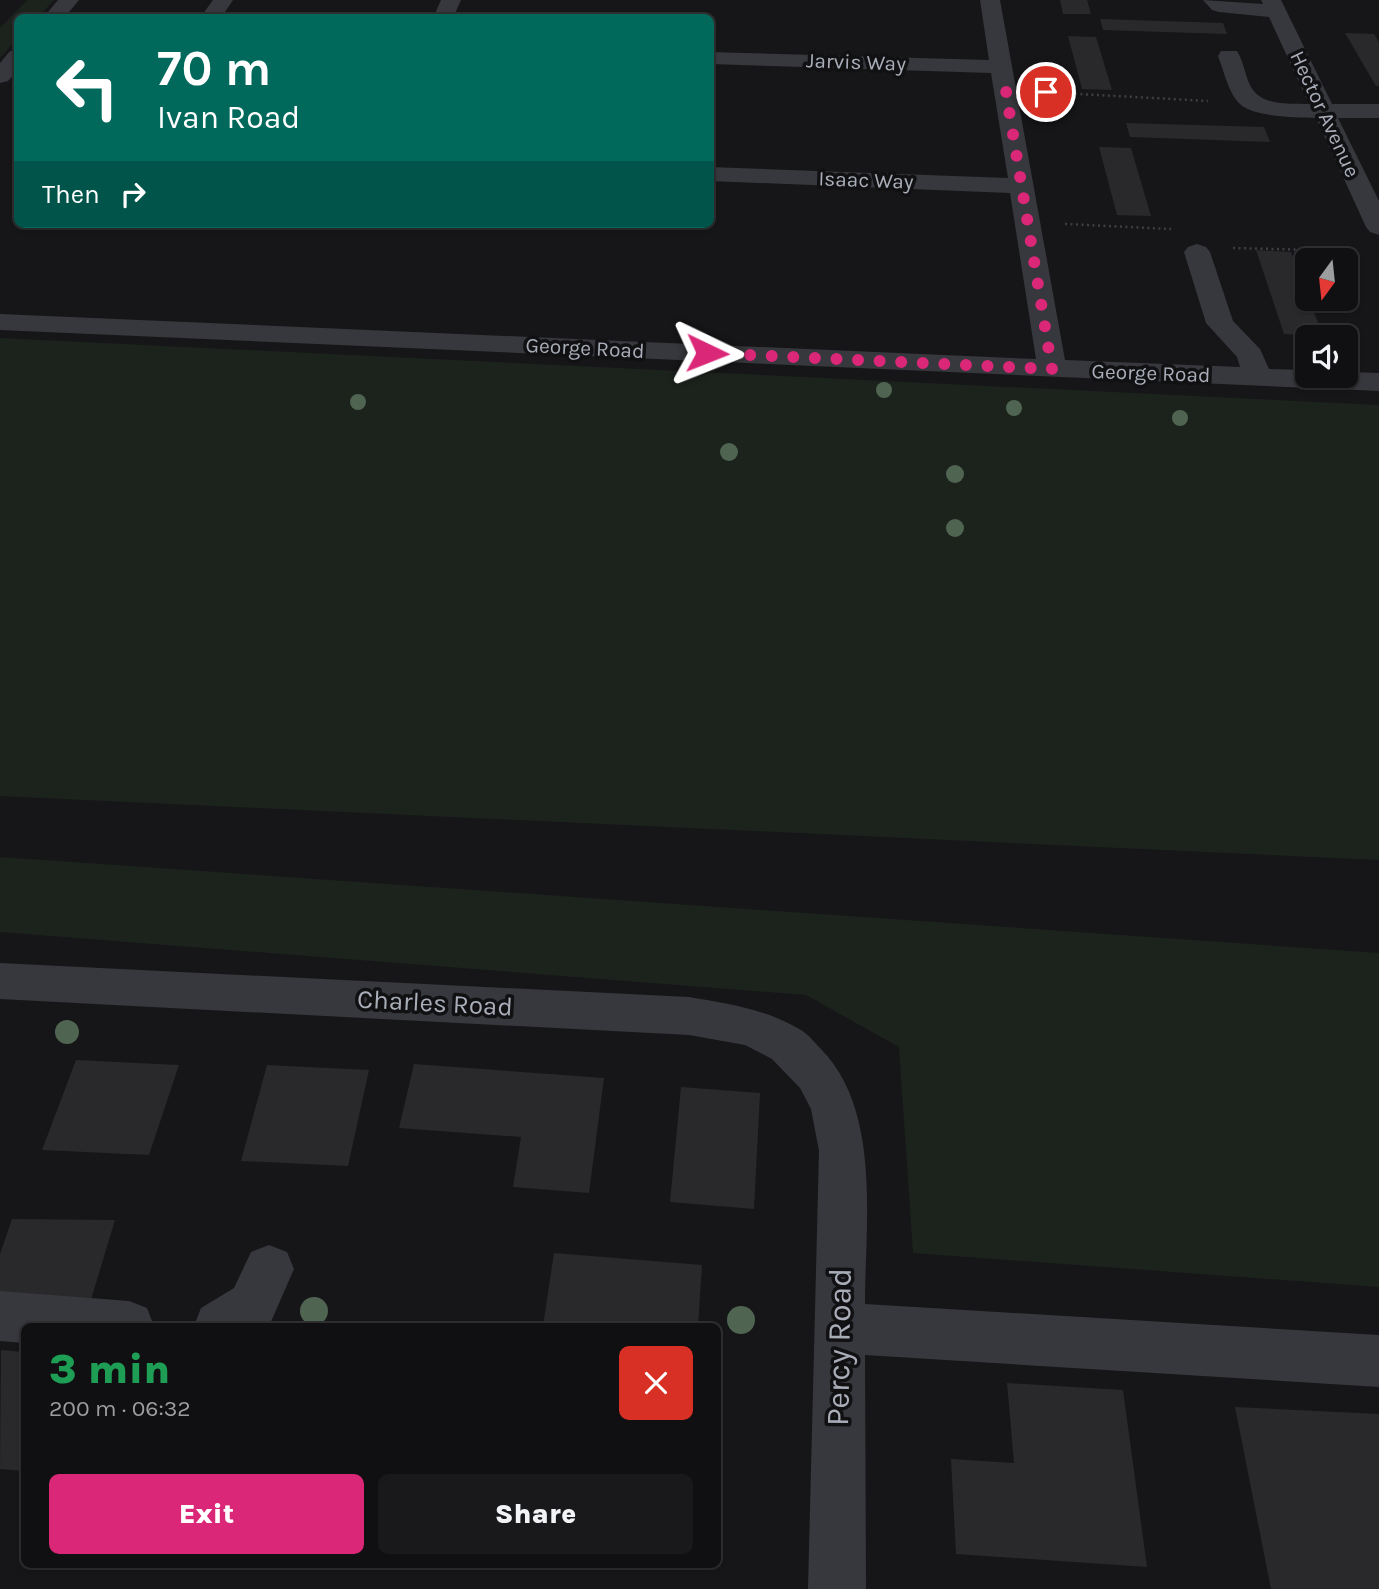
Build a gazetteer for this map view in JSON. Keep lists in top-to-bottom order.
{
  "streets": {
    "street": [
      "Jarvis Way",
      "Hector Avenue",
      "Isaac Way",
      "George Road",
      "Charles Road",
      "Percy Road"
    ]
  },
  "crossings": [
    ["Charles Road", "Percy Road"]
  ],
  "north": "bottom",
  "page": {
    "turn": ["70 m", "Ivan Road"],
    "then": "Then",
    "heading": ["3 min", "200 m · 06:32"],
    "buttons": ["Exit", "Share"]
  }
}
